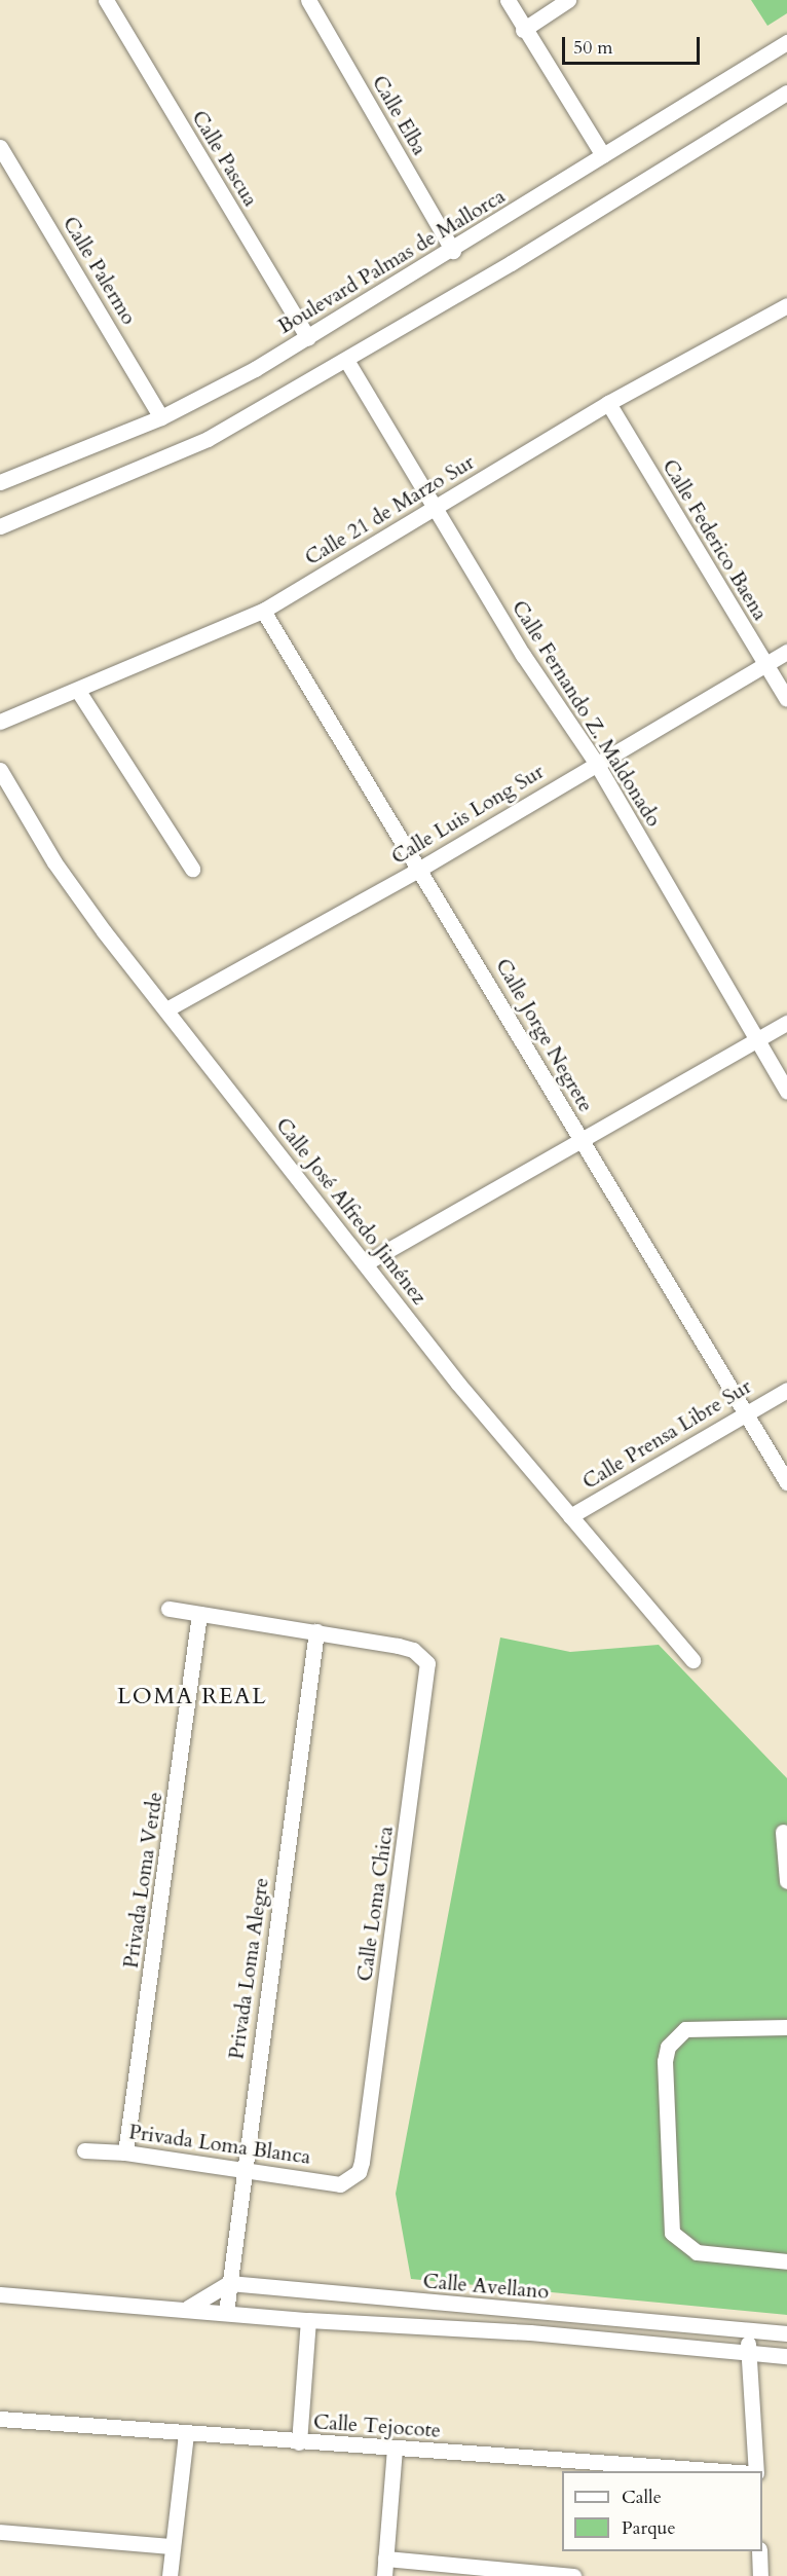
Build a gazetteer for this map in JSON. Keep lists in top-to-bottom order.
{
  "streets": {
    "street": [
      "Calle Elba",
      "Calle Pascua",
      "Boulevard Palmas de Mallorca",
      "Calle Palermo",
      "Calle 21 de Marzo Sur",
      "Calle Federico Baena",
      "Calle Fernando Z. Maldonado",
      "Calle Luis Long Sur",
      "Calle Jorge Negrete",
      "Calle José Alfredo Jiménez",
      "Calle Prensa Libre Sur",
      "Privada Loma Verde",
      "Calle Loma Chica",
      "Privada Loma Alegre",
      "Privada Loma Blanca",
      "Calle Avellano",
      "Calle Tejocote"
    ]
  },
  "crossings": [
    ["Calle Elba", "Boulevard Palmas de Mallorca"],
    ["Calle Pascua", "Boulevard Palmas de Mallorca"],
    ["Boulevard Palmas de Mallorca", "Calle Palermo"],
    ["Calle 21 de Marzo Sur", "Calle Federico Baena"],
    ["Calle 21 de Marzo Sur", "Calle Fernando Z. Maldonado"],
    ["Calle 21 de Marzo Sur", "Calle Jorge Negrete"],
    ["Calle Federico Baena", "Calle Luis Long Sur"],
    ["Calle Fernando Z. Maldonado", "Calle Luis Long Sur"],
    ["Calle Luis Long Sur", "Calle Jorge Negrete"],
    ["Calle Luis Long Sur", "Calle José Alfredo Jiménez"],
    ["Calle Jorge Negrete", "Calle Prensa Libre Sur"],
    ["Calle José Alfredo Jiménez", "Calle Prensa Libre Sur"],
    ["Privada Loma Verde", "Privada Loma Blanca"],
    ["Calle Loma Chica", "Privada Loma Alegre"],
    ["Calle Loma Chica", "Privada Loma Blanca"],
    ["Privada Loma Alegre", "Privada Loma Blanca"],
    ["Privada Loma Alegre", "Calle Avellano"]
  ],
  "districts": ["LOMA REAL"],
  "legend": ["Calle", "Parque"],
  "scale_bar": "50 m"
}
